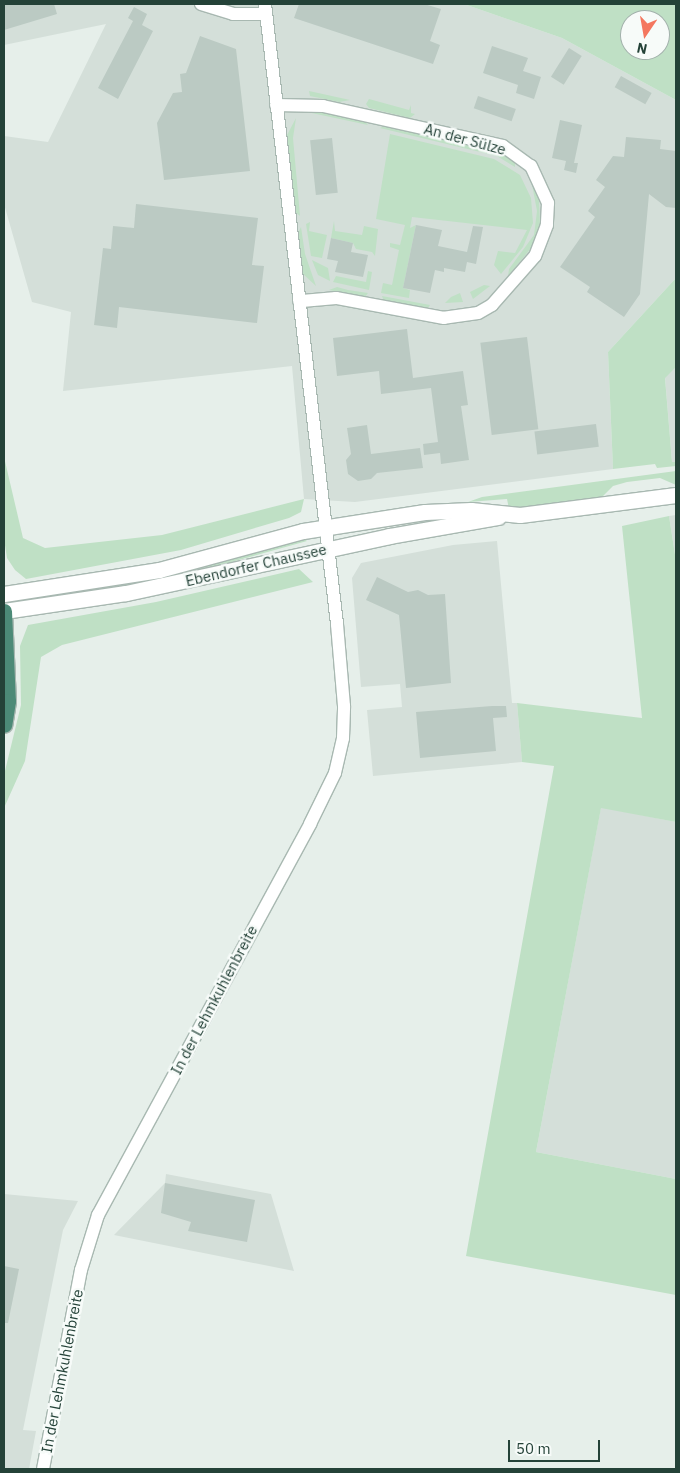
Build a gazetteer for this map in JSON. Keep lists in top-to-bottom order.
{
  "streets": {
    "main road": ["Ebendorfer Chaussee"],
    "street": ["An der Sülze", "In der Lehmkuhlenbreite"]
  },
  "crossings": [
    ["Ebendorfer Chaussee", "In der Lehmkuhlenbreite"]
  ],
  "scale_bar": "50 m",
  "north": "bottom"
}
